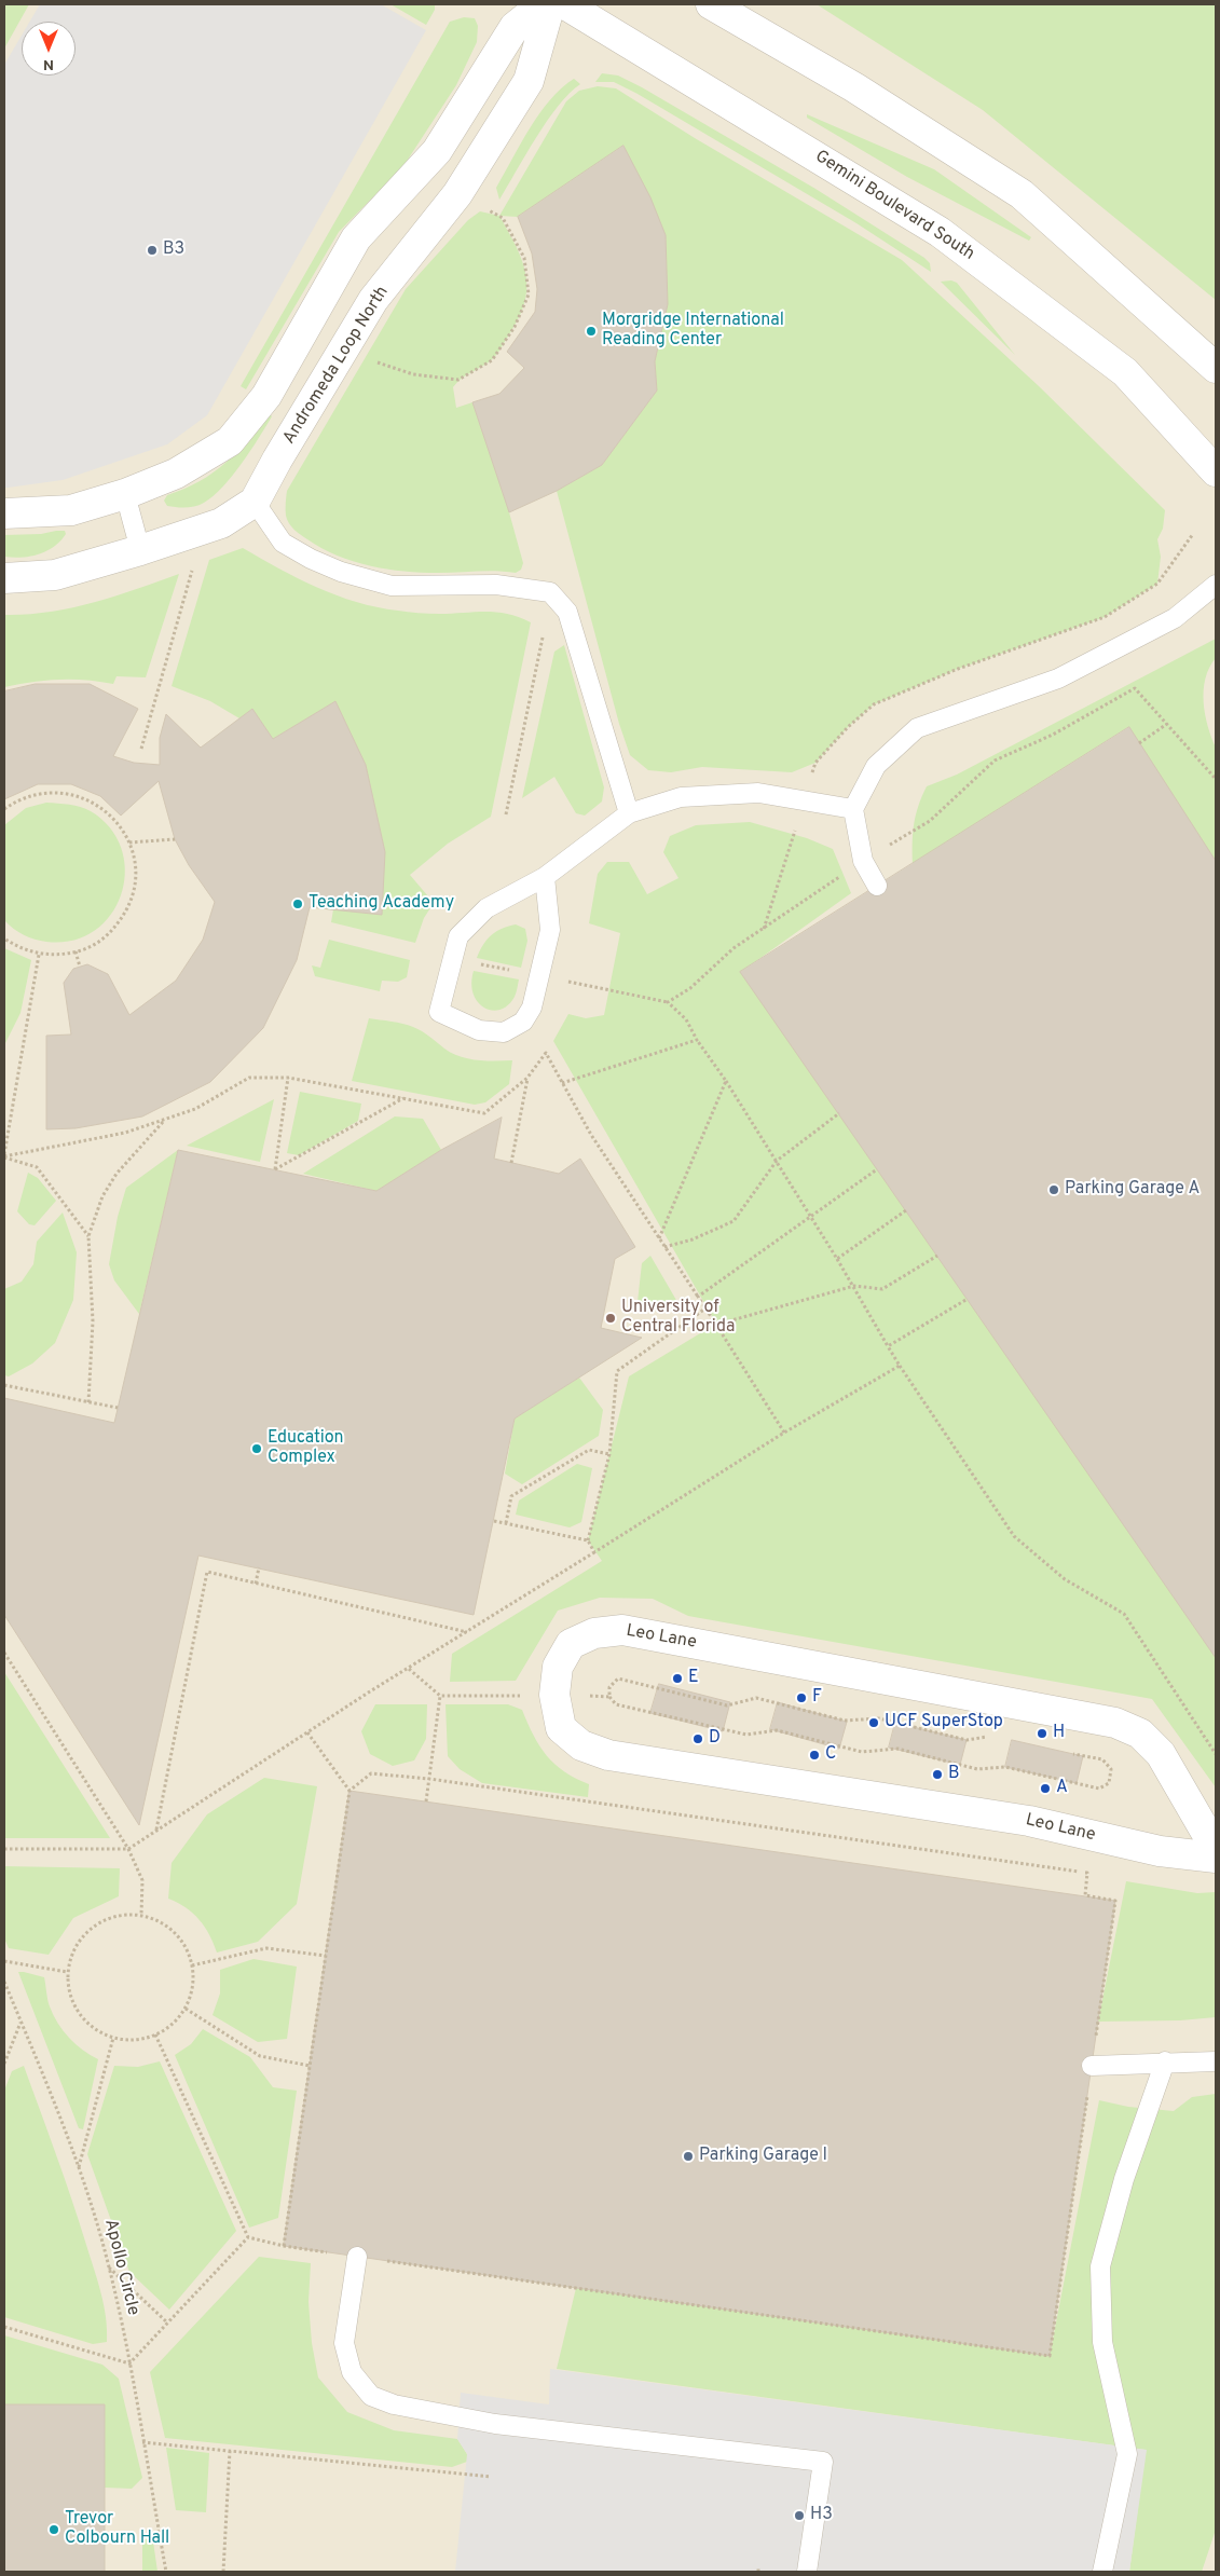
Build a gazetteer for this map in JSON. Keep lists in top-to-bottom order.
{
  "streets": {
    "street": ["Gemini Boulevard South", "Andromeda Loop North", "Leo Lane"],
    "path": ["Apollo Circle"]
  },
  "places": [
    "B3",
    "Morgridge International Reading Center",
    "Teaching Academy",
    "Parking Garage A",
    "University of Central Florida",
    "Education Complex",
    "E",
    "F",
    "UCF SuperStop",
    "H",
    "D",
    "C",
    "B",
    "A",
    "Parking Garage I",
    "H3",
    "Trevor Colbourn Hall"
  ],
  "north": "bottom"
}
